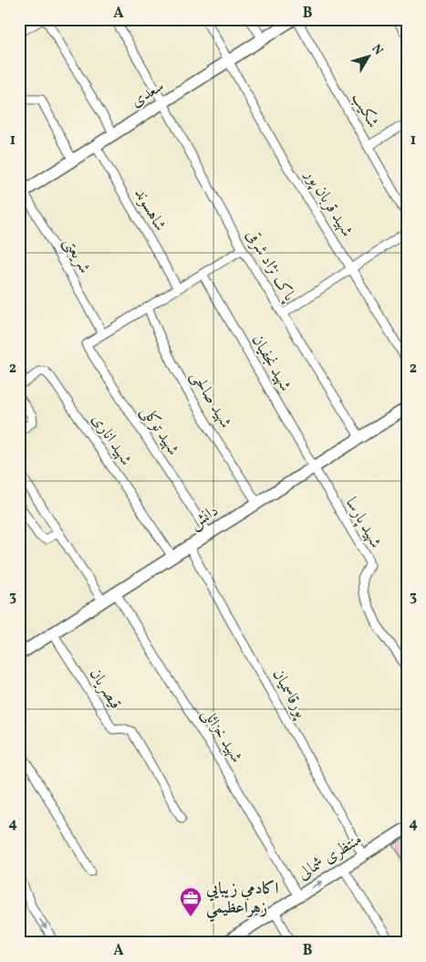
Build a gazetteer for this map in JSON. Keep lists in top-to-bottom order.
{
  "streets": {
    "street": [
      "سعدی",
      "شکیب",
      "شهید قربان پور",
      "شاهسوند",
      "شریعتی",
      "پاک نژاد شرقی",
      "شهید نجفیان",
      "شهید صالحی",
      "شهید توکلی",
      "شهید اناری",
      "دانش",
      "شهید پارسا",
      "قیصریان",
      "پورقاسمیان",
      "شهید خزائلی",
      "منتظری شمالی"
    ]
  },
  "crossings": [
    ["سعدی", "شکیب"],
    ["سعدی", "شهید قربان پور"],
    ["سعدی", "شاهسوند"],
    ["سعدی", "شریعتی"],
    ["سعدی", "پاک نژاد شرقی"],
    ["شریعتی", "شهید توکلی"],
    ["پاک نژاد شرقی", "دانش"],
    ["شهید نجفیان", "دانش"],
    ["شهید نجفیان", "شهید پارسا"],
    ["شهید صالحی", "دانش"],
    ["شهید توکلی", "دانش"],
    ["شهید اناری", "دانش"],
    ["دانش", "شهید پارسا"],
    ["دانش", "قیصریان"],
    ["دانش", "پورقاسمیان"],
    ["دانش", "شهید خزائلی"],
    ["پورقاسمیان", "منتظری شمالی"],
    ["شهید خزائلی", "منتظری شمالی"]
  ],
  "places": {
    "office": ["اكادمي زيبايي زهراعظيمي"]
  },
  "north": "top right",
  "grid": {
    "columns": ["A", "B"],
    "rows": [
      "1",
      "2",
      "3",
      "4"
    ]
  }
}
